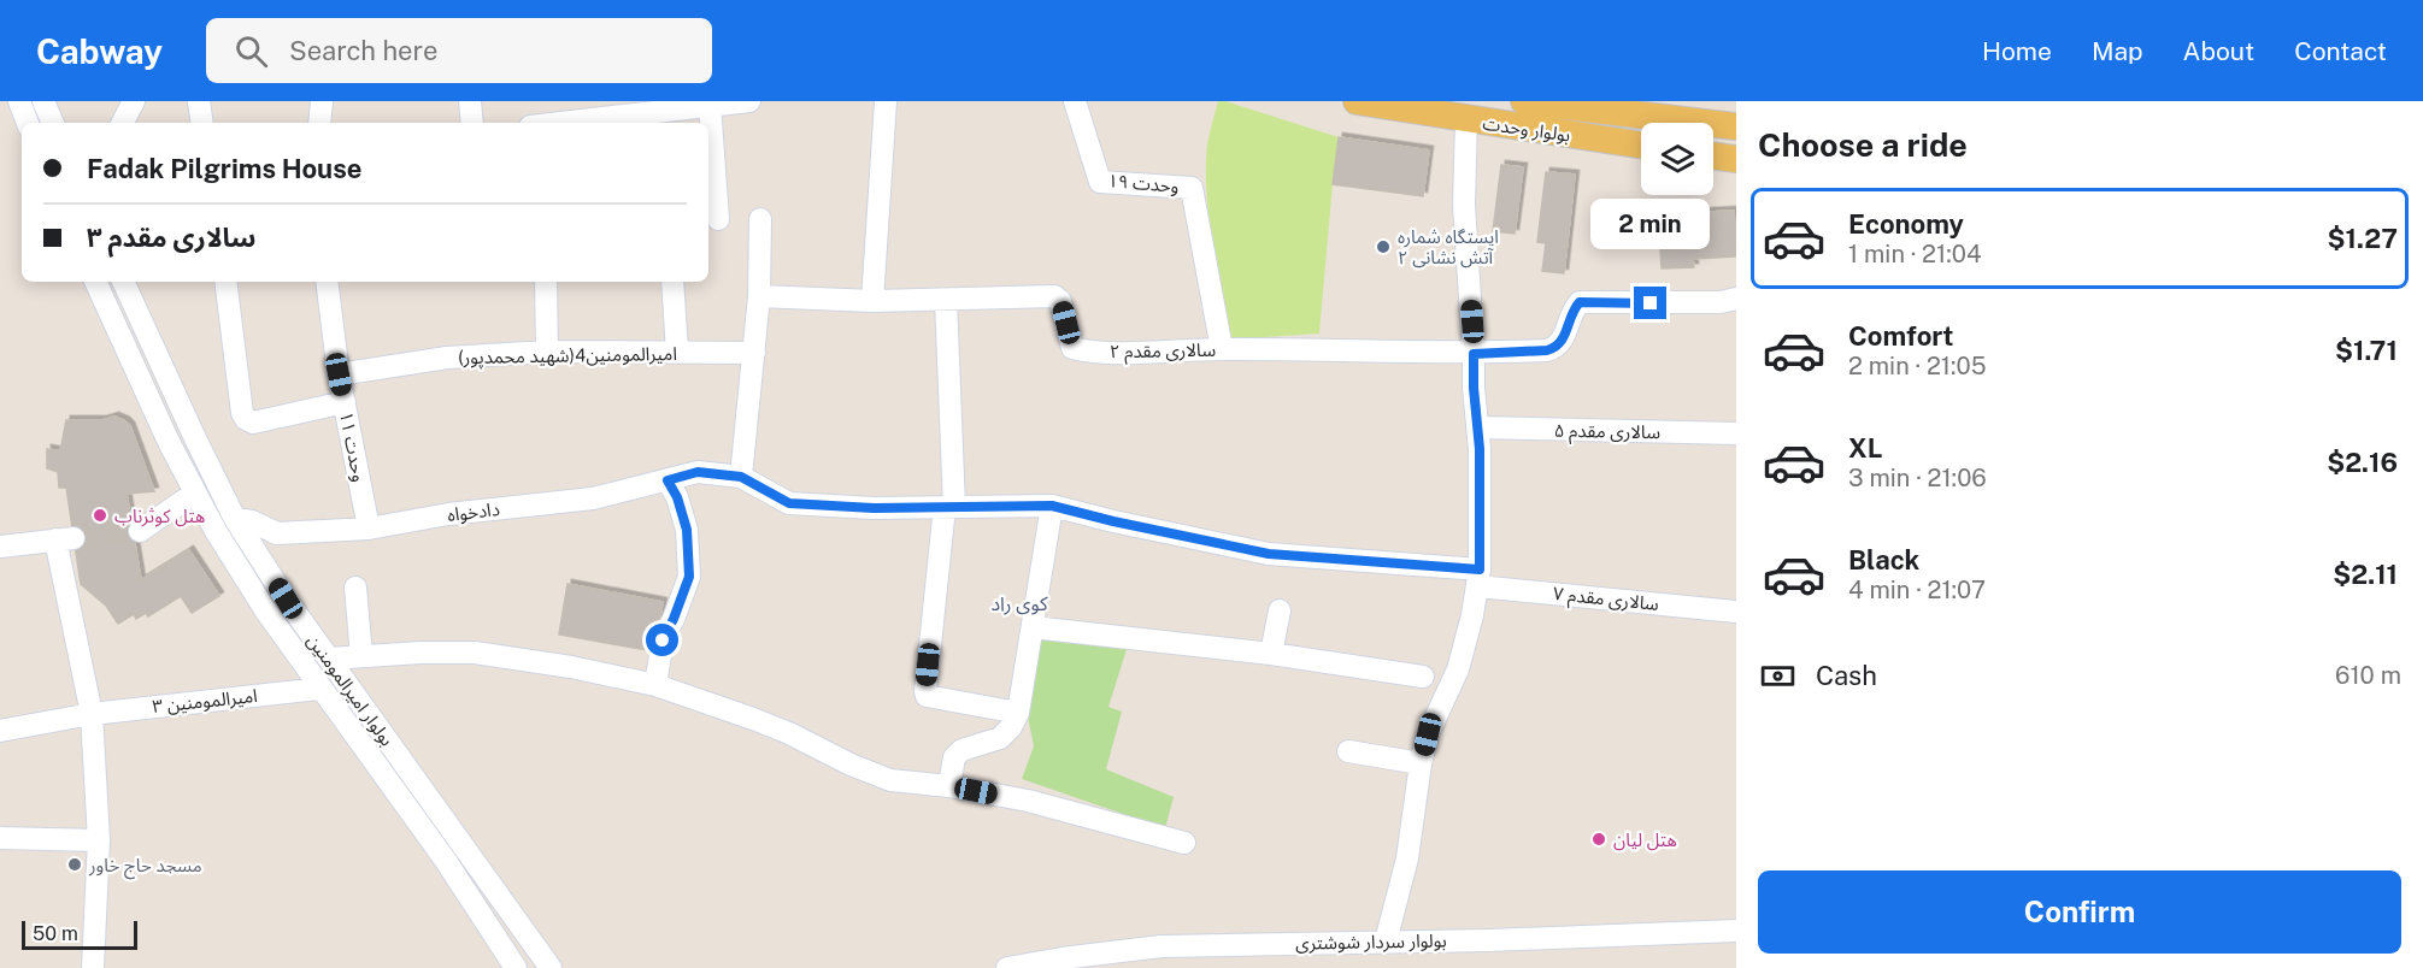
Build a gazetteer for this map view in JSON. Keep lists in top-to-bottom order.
{
  "streets": {
    "main road": ["بولوار وحدت"],
    "street": [
      "وحدت ۱۹",
      "سالاری مقدم ۲",
      "امیرالمومنین4(شهید محمدپور)",
      "سالاری مقدم ۵",
      "وحدت ۱۱",
      "دادخواه",
      "سالاری مقدم ۷",
      "بولوار امیرالمومنین",
      "امیرالمومنین ۳",
      "بولوار سردار شوشتری"
    ]
  },
  "crossings": [
    ["وحدت ۱۹", "سالاری مقدم ۲"],
    ["امیرالمومنین4(شهید محمدپور)", "وحدت ۱۱"],
    ["وحدت ۱۱", "دادخواه"],
    ["دادخواه", "سالاری مقدم ۷"],
    ["بولوار امیرالمومنین", "امیرالمومنین ۳"]
  ],
  "districts": ["کوی راد"],
  "places": [
    "ایستگاه شماره ۲ آتش نشانی",
    "هتل کوثرناب",
    "هتل لیان",
    "مسجد حاج خاور"
  ],
  "scale_bar": "50 m",
  "page": {
    "header": "Cabway",
    "search": "Search here",
    "nav": [
      "Home",
      "Map",
      "About",
      "Contact"
    ],
    "heading": "Choose a ride",
    "banner": ["Fadak Pilgrims House", "سالاری مقدم ۳"],
    "list": [
      {
        "name": "Economy",
        "note": "1 min · 21:04",
        "value": "$1.27"
      },
      {
        "name": "Comfort",
        "note": "2 min · 21:05",
        "value": "$1.71"
      },
      {
        "name": "XL",
        "note": "3 min · 21:06",
        "value": "$2.16"
      },
      {
        "name": "Black",
        "note": "4 min · 21:07",
        "value": "$2.11"
      }
    ],
    "bubble": "2 min",
    "pay": ["Cash", "610 m"],
    "buttons": "Confirm",
    "scale": "50 m"
  }
}
